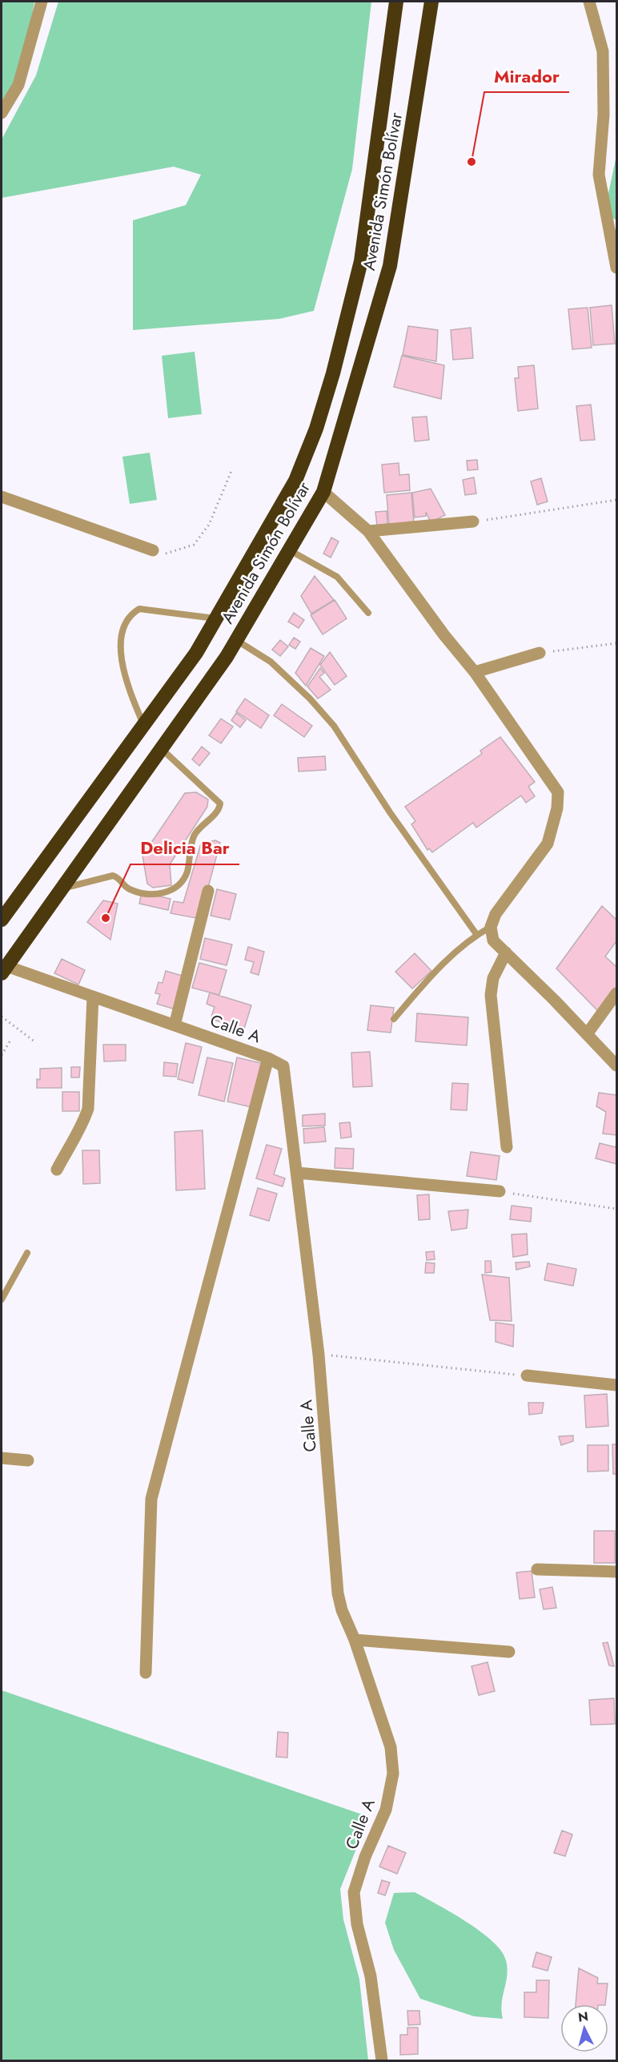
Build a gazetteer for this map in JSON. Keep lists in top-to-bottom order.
{
  "streets": {
    "highway": ["Avenida Simón Bolívar"],
    "street": ["Calle A"]
  },
  "crossings": [
    ["Avenida Simón Bolívar", "Calle A"]
  ],
  "places": ["Mirador", "Delicia Bar"],
  "north": "top"
}
